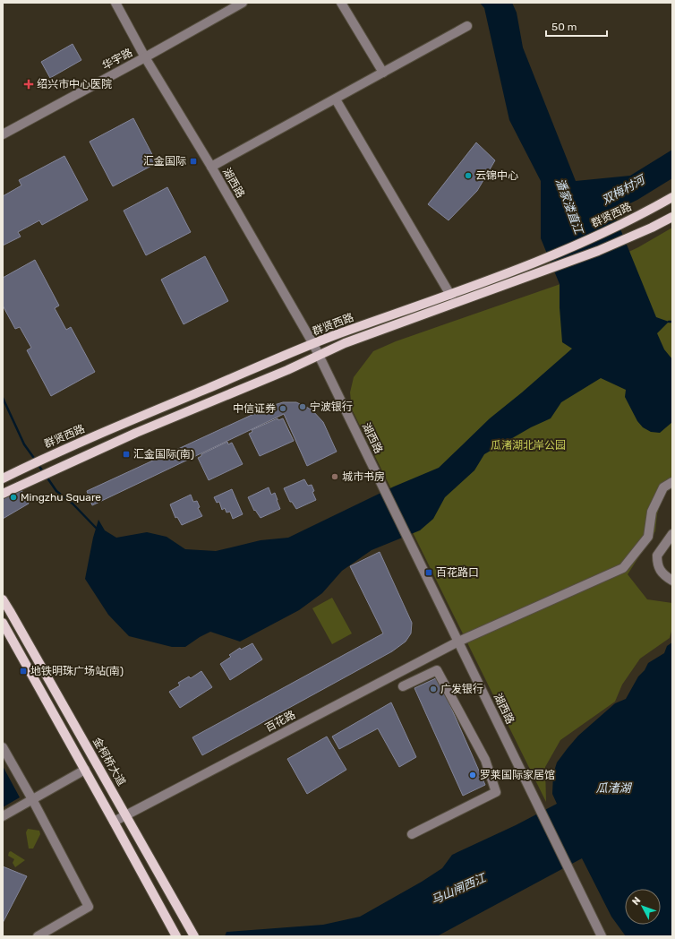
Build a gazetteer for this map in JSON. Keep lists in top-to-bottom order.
{
  "streets": {
    "main road": ["群贤西路", "金柯桥大道"],
    "street": ["华宇路", "湖西路", "百花路"]
  },
  "crossings": [
    ["华宇路", "湖西路"],
    ["湖西路", "群贤西路"],
    ["湖西路", "百花路"],
    ["百花路", "金柯桥大道"]
  ],
  "water": [
    "双梅村河",
    "潘家溇直江",
    "瓜渚湖",
    "马山闸西江"
  ],
  "parks": ["瓜渚湖北岸公园"],
  "places": {
    "health": ["绍兴市中心医院"],
    "transit": [
      "汇金国际",
      "汇金国际(南)",
      "百花路口",
      "地铁明珠广场站(南)"
    ],
    "other": [
      "云锦中心",
      "宁波银行",
      "中信证券",
      "城市书房",
      "Mingzhu Square",
      "广发银行",
      "罗莱国际家居馆"
    ]
  },
  "scale_bar": "50 m",
  "north": "top left"
}
